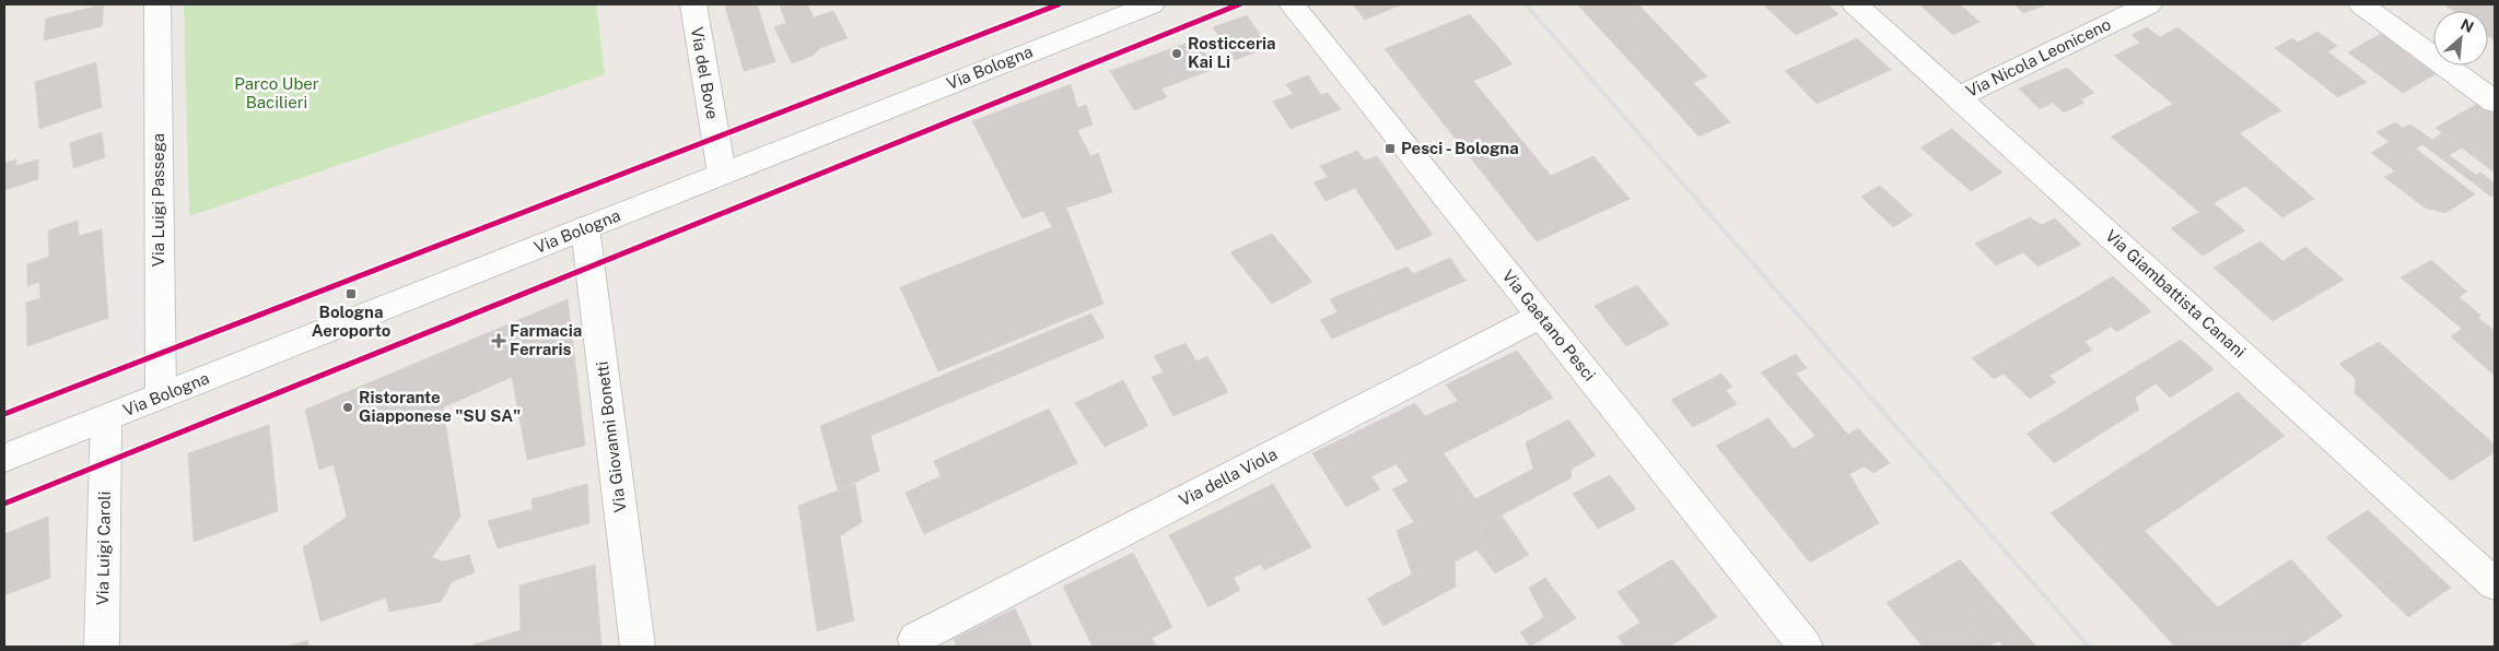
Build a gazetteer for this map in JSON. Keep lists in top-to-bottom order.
{
  "streets": {
    "street": [
      "Via Nicola Leoniceno",
      "Via Bologna",
      "Via del Bove",
      "Via Luigi Passega",
      "Via Giambattista Canani",
      "Via Gaetano Pesci",
      "Via Giovanni Bonetti",
      "Via della Viola",
      "Via Luigi Caroli"
    ]
  },
  "crossings": [
    ["Via Nicola Leoniceno", "Via Giambattista Canani"],
    ["Via Bologna", "Via del Bove"],
    ["Via Bologna", "Via Luigi Passega"],
    ["Via Bologna", "Via Giovanni Bonetti"],
    ["Via Bologna", "Via Luigi Caroli"],
    ["Via Gaetano Pesci", "Via della Viola"]
  ],
  "parks": ["Parco Uber Bacilieri"],
  "places": {
    "other": ["Rosticceria Kai Li", "Ristorante Giapponese \"SU SA\""],
    "transit": ["Pesci - Bologna", "Bologna Aeroporto"],
    "health": ["Farmacia Ferraris"]
  },
  "north": "top right"
}
